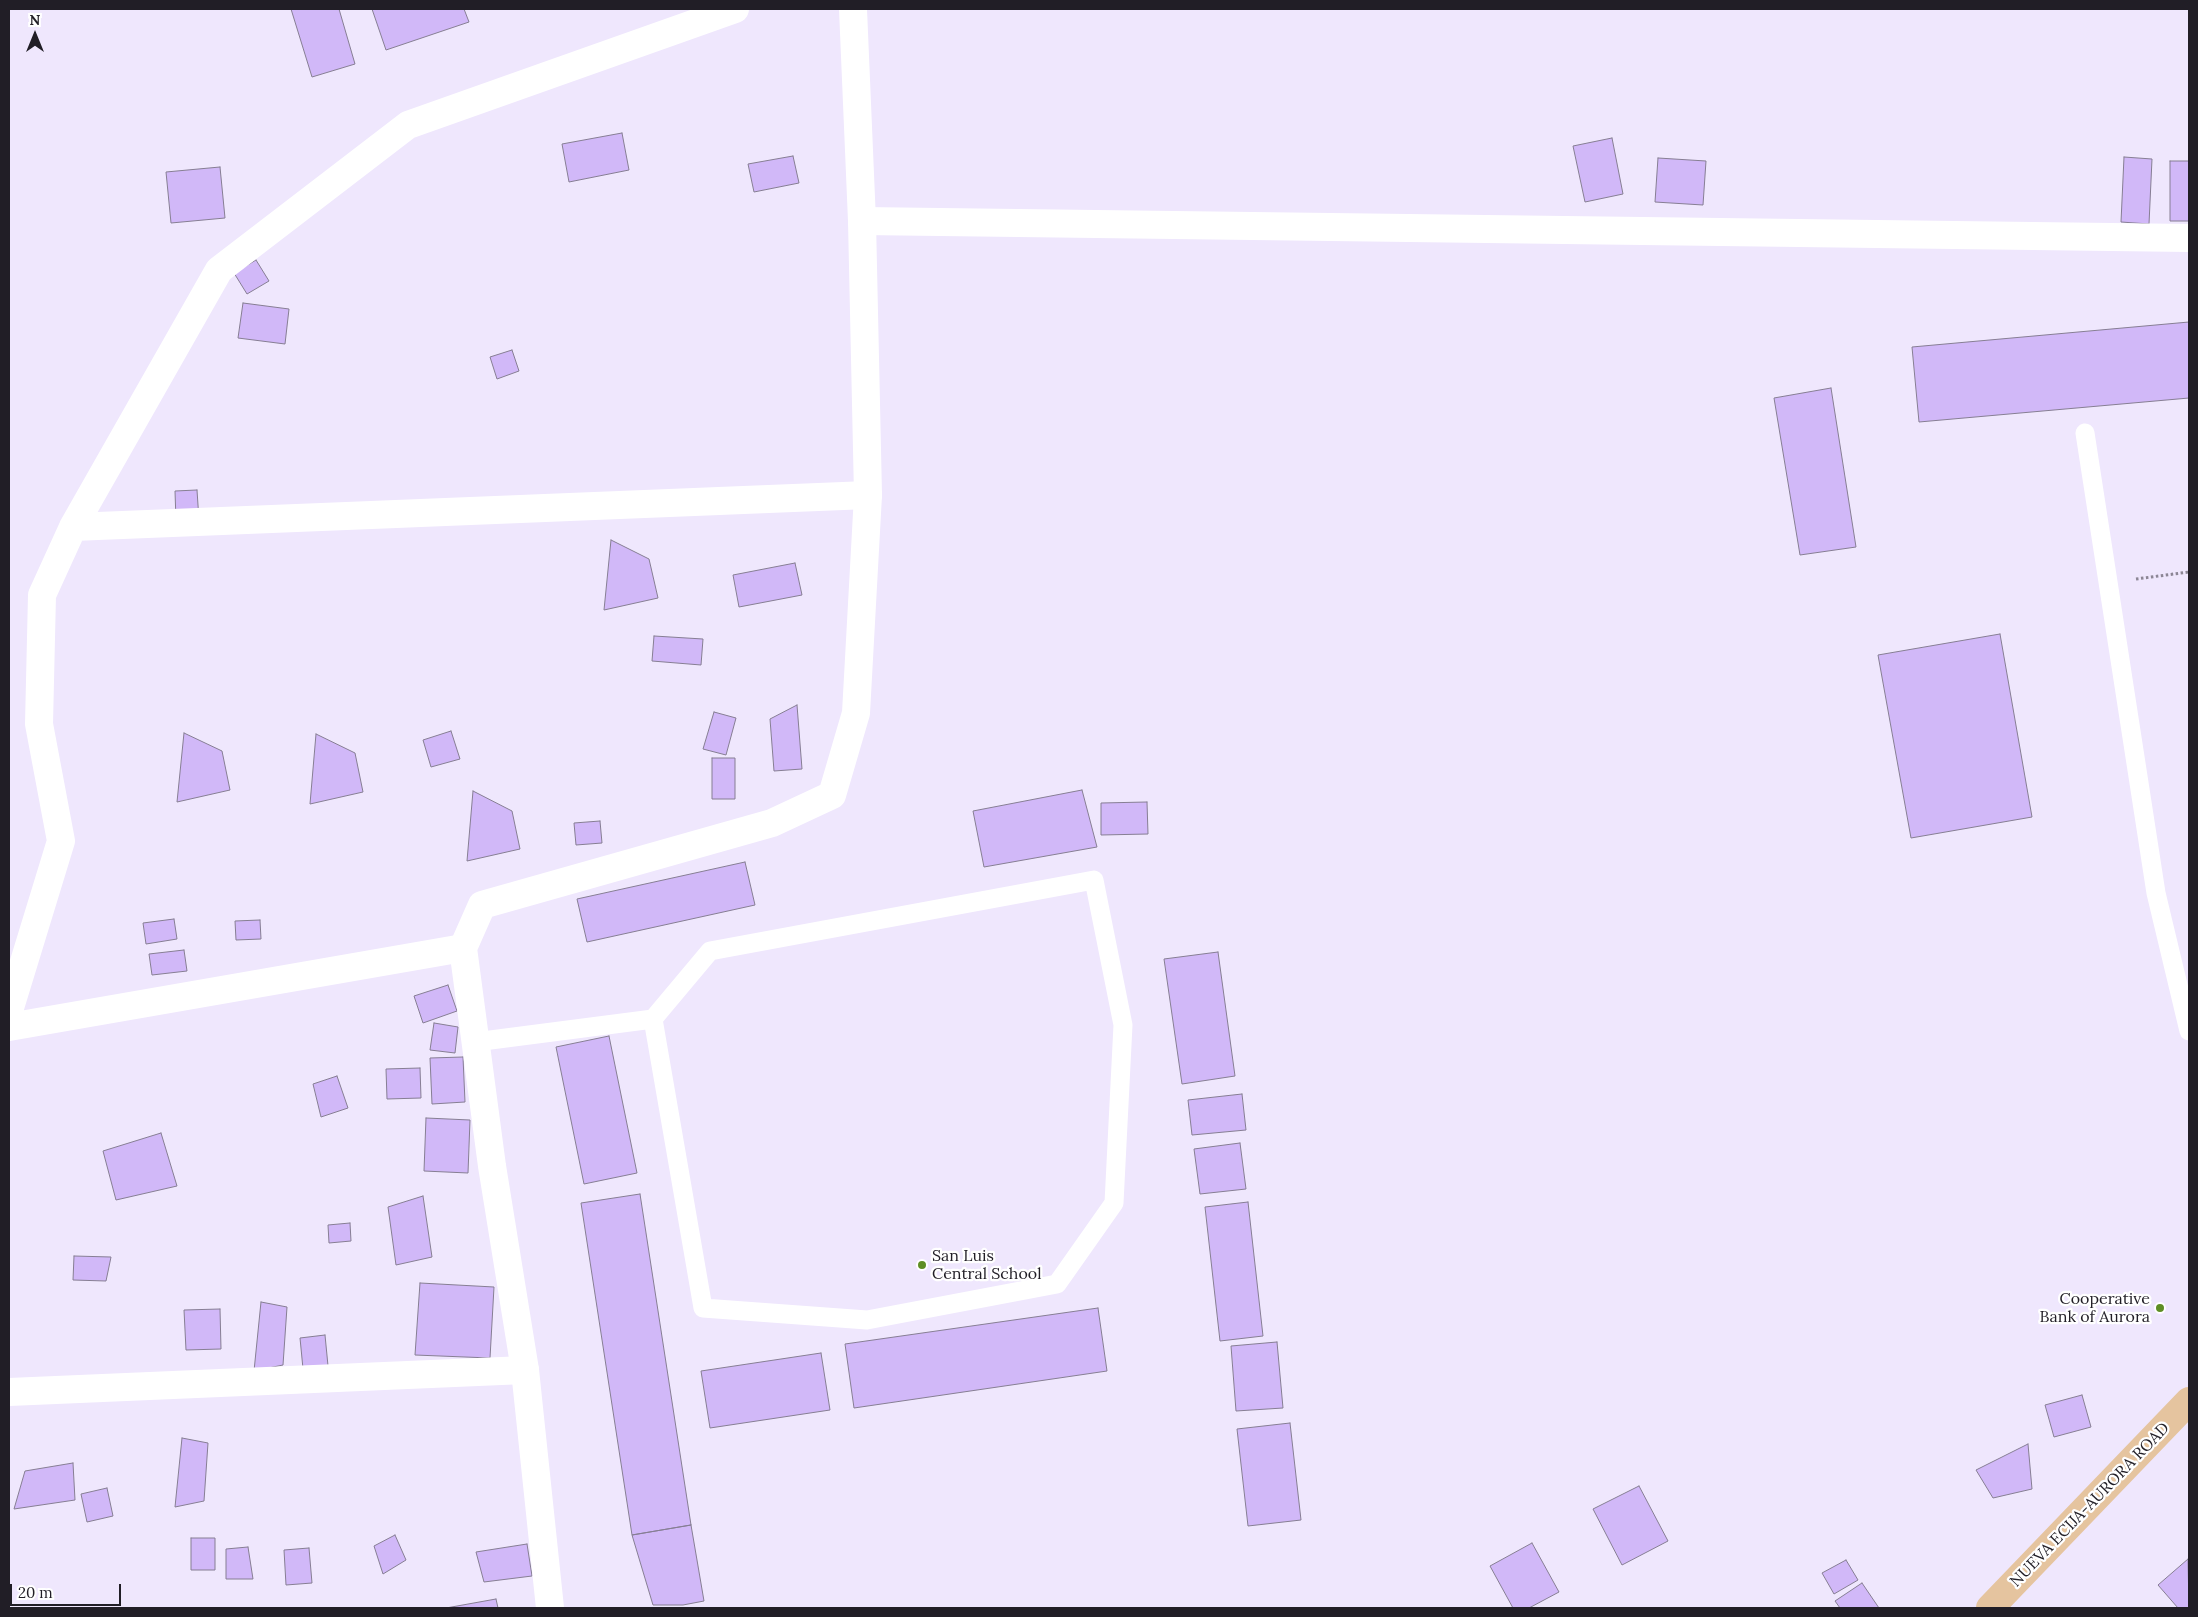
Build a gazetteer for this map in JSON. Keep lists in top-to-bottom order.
{
  "streets": {
    "main road": ["NUEVA ECIJA-AURORA ROAD"]
  },
  "places": ["San Luis Central School", "Cooperative Bank of Aurora"],
  "scale_bar": "20 m",
  "north": "top"
}
